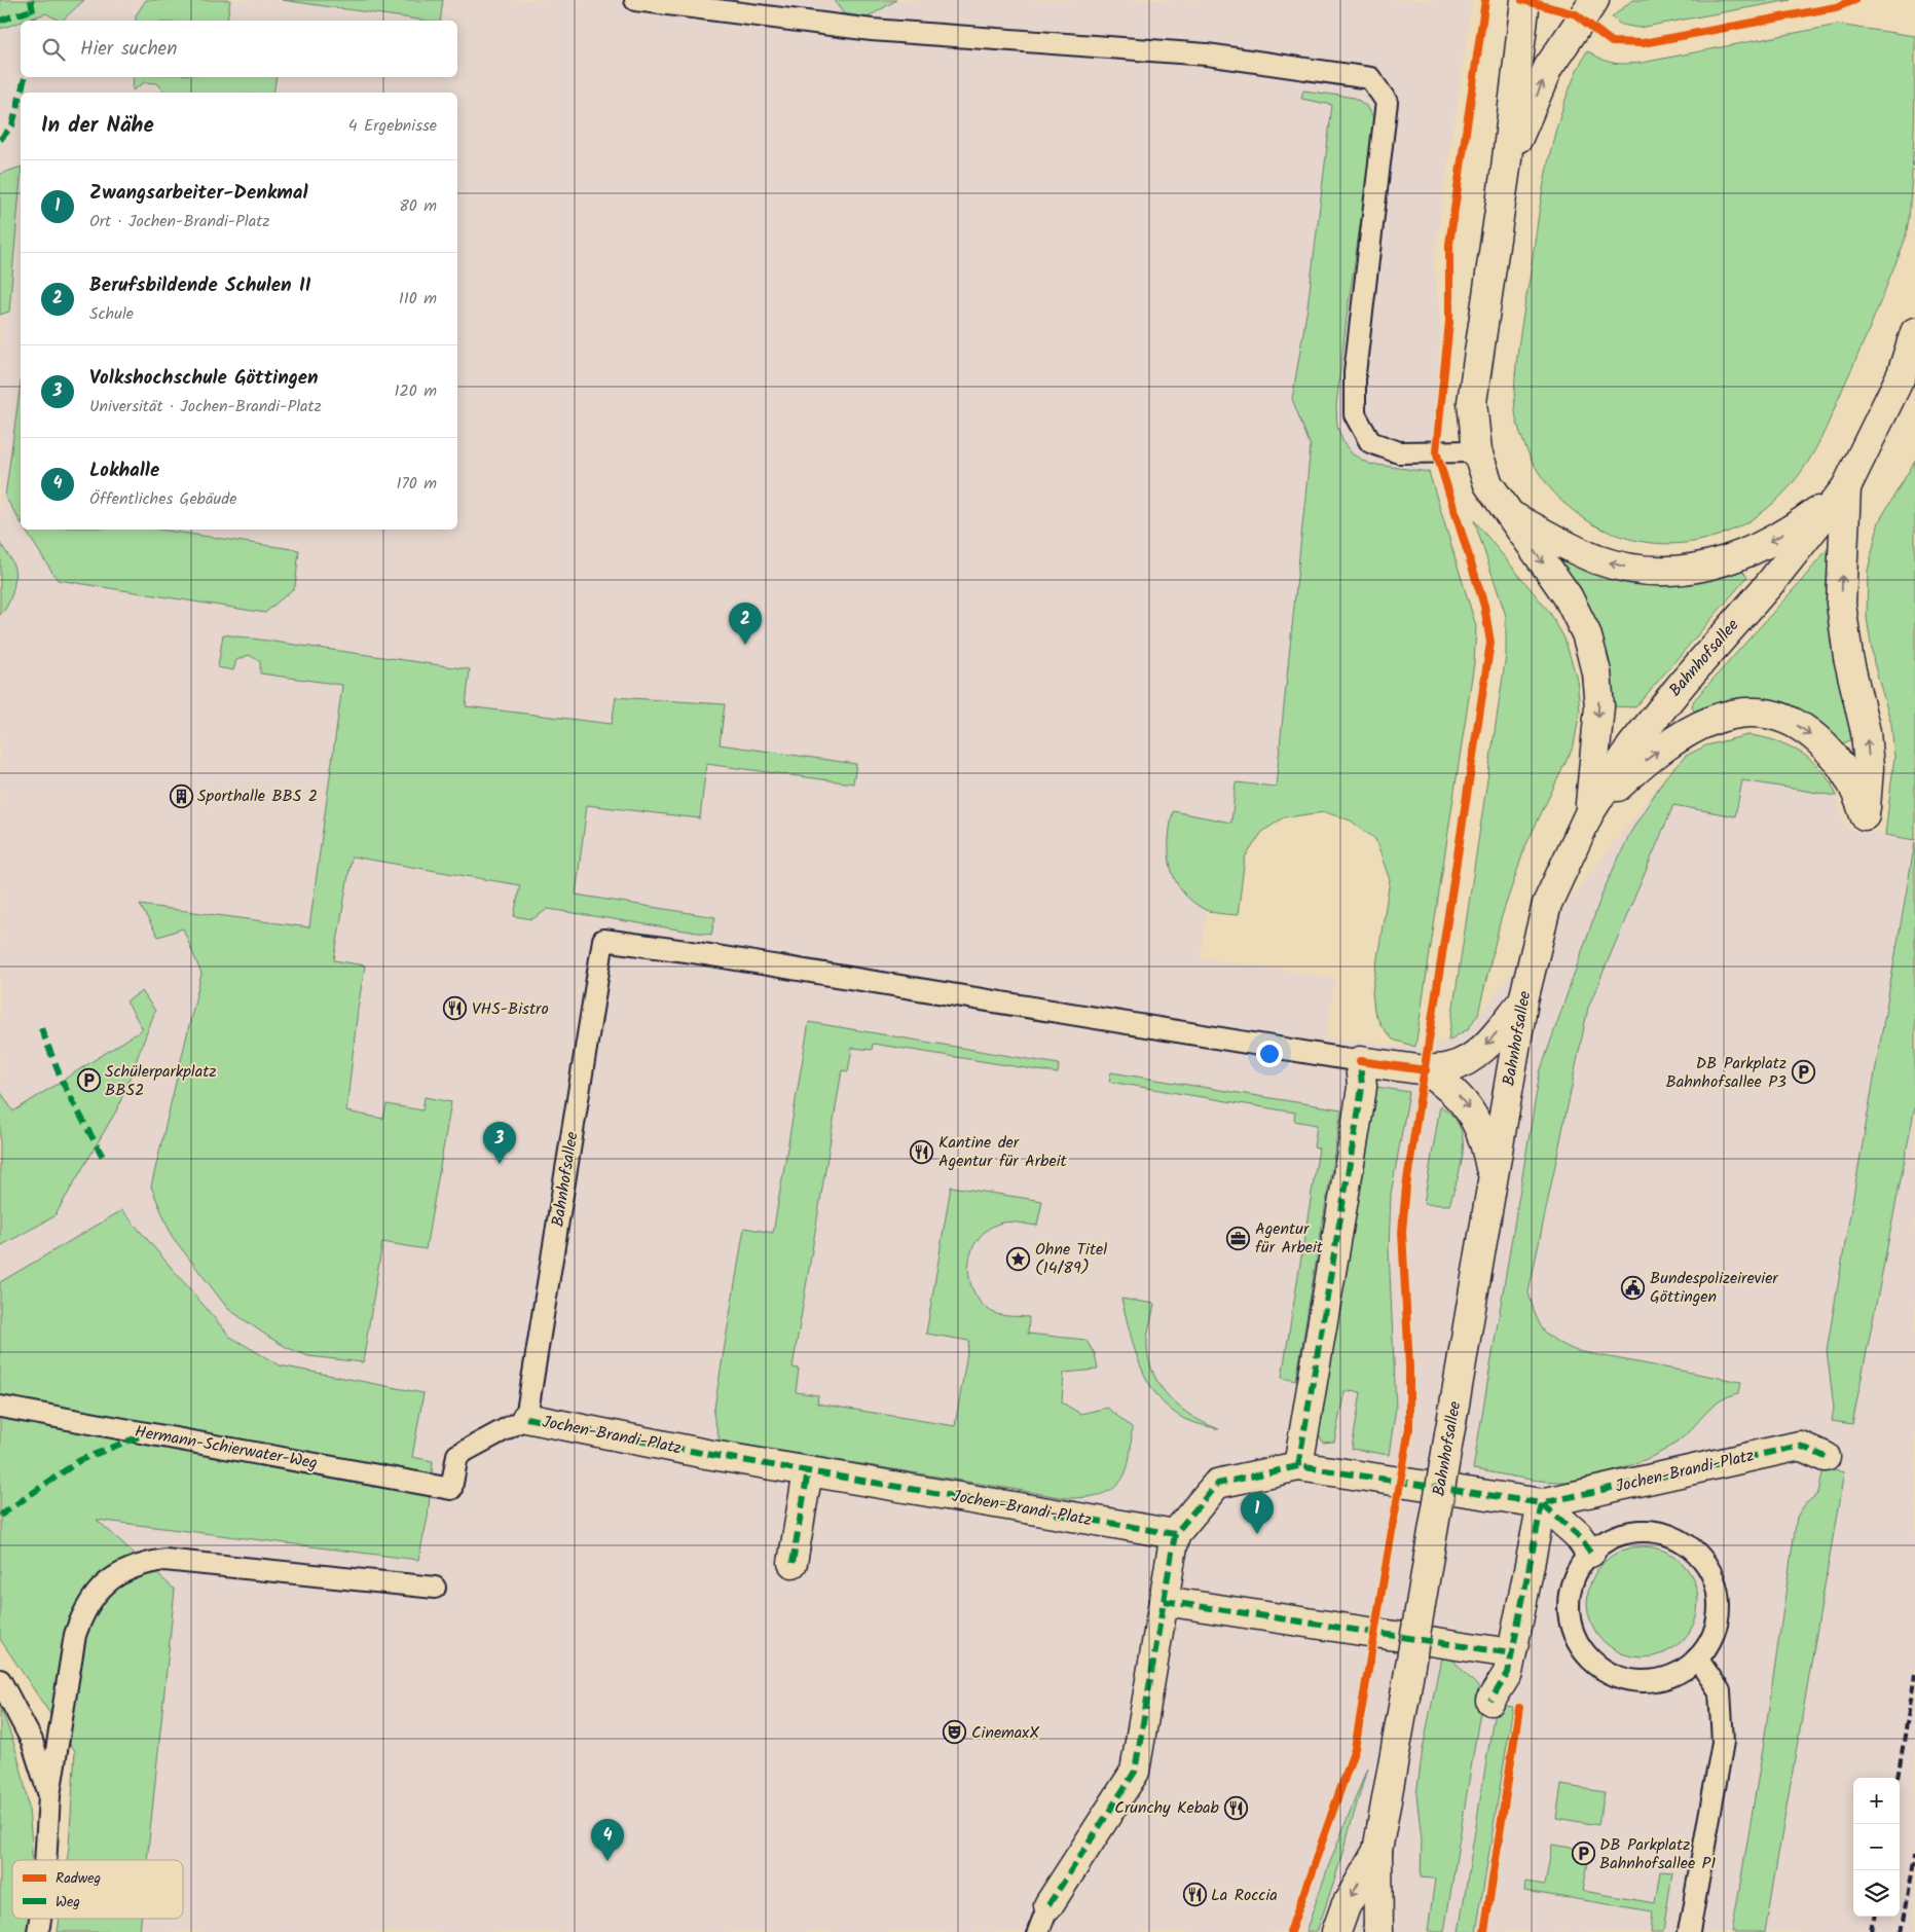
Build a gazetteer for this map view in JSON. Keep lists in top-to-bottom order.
{
  "streets": {
    "main road": ["Bahnhofsallee", "Jochen-Brandi-Platz"],
    "lane": ["Hermann-Schierwater-Weg"]
  },
  "crossings": [
    ["Bahnhofsallee", "Jochen-Brandi-Platz"],
    ["Jochen-Brandi-Platz", "Hermann-Schierwater-Weg"]
  ],
  "places": {
    "building": ["Sporthalle BBS 2"],
    "restaurant": [
      "VHS-Bistro",
      "Kantine der Agentur für Arbeit",
      "Crunchy Kebab",
      "La Roccia"
    ],
    "parking": ["DB Parkplatz Bahnhofsallee P3", "Schülerparkplatz BBS2", "DB Parkplatz Bahnhofsallee P1"],
    "office": ["Agentur für Arbeit"],
    "place": ["Ohne Titel (14/89)"],
    "public building": ["Bundespolizeirevier Göttingen"],
    "theatre": ["CinemaxX"]
  },
  "legend": ["Radweg", "Weg"],
  "page": {
    "search": "Hier suchen",
    "heading": ["In der Nähe", "4 Ergebnisse"],
    "list": [
      {
        "mark": "1",
        "name": "Zwangsarbeiter-Denkmal",
        "note": "Ort · Jochen-Brandi-Platz",
        "value": "80 m"
      },
      {
        "mark": "2",
        "name": "Berufsbildende Schulen II",
        "note": "Schule",
        "value": "110 m"
      },
      {
        "mark": "3",
        "name": "Volkshochschule Göttingen",
        "note": "Universität · Jochen-Brandi-Platz",
        "value": "120 m"
      },
      {
        "mark": "4",
        "name": "Lokhalle",
        "note": "Öffentliches Gebäude",
        "value": "170 m"
      }
    ],
    "pins": [
      "2",
      "3",
      "1",
      "4"
    ],
    "map_buttons": ["+", "−"]
  }
}
